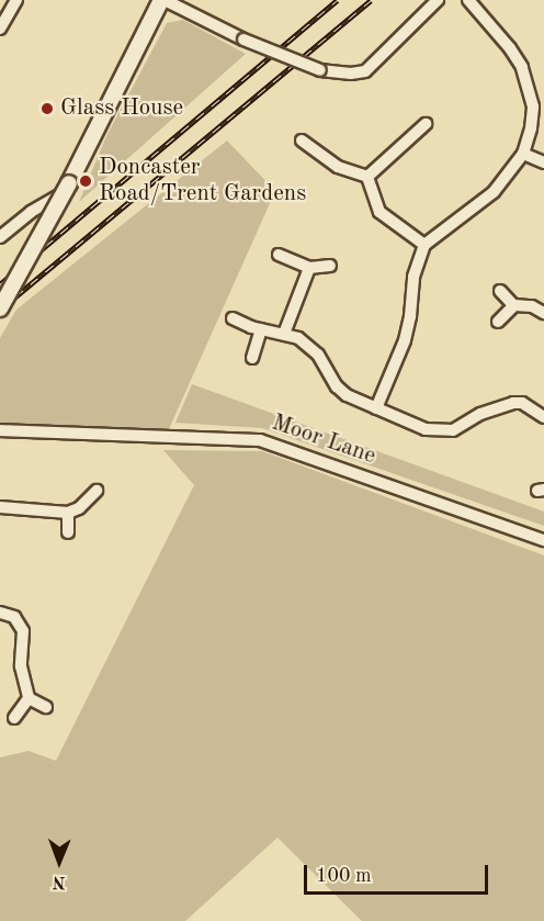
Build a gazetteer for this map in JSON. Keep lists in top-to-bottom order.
{
  "streets": {
    "street": ["Moor Lane"]
  },
  "places": ["Glass House", "Doncaster Road/Trent Gardens"],
  "scale_bar": "100 m",
  "north": "bottom"
}
